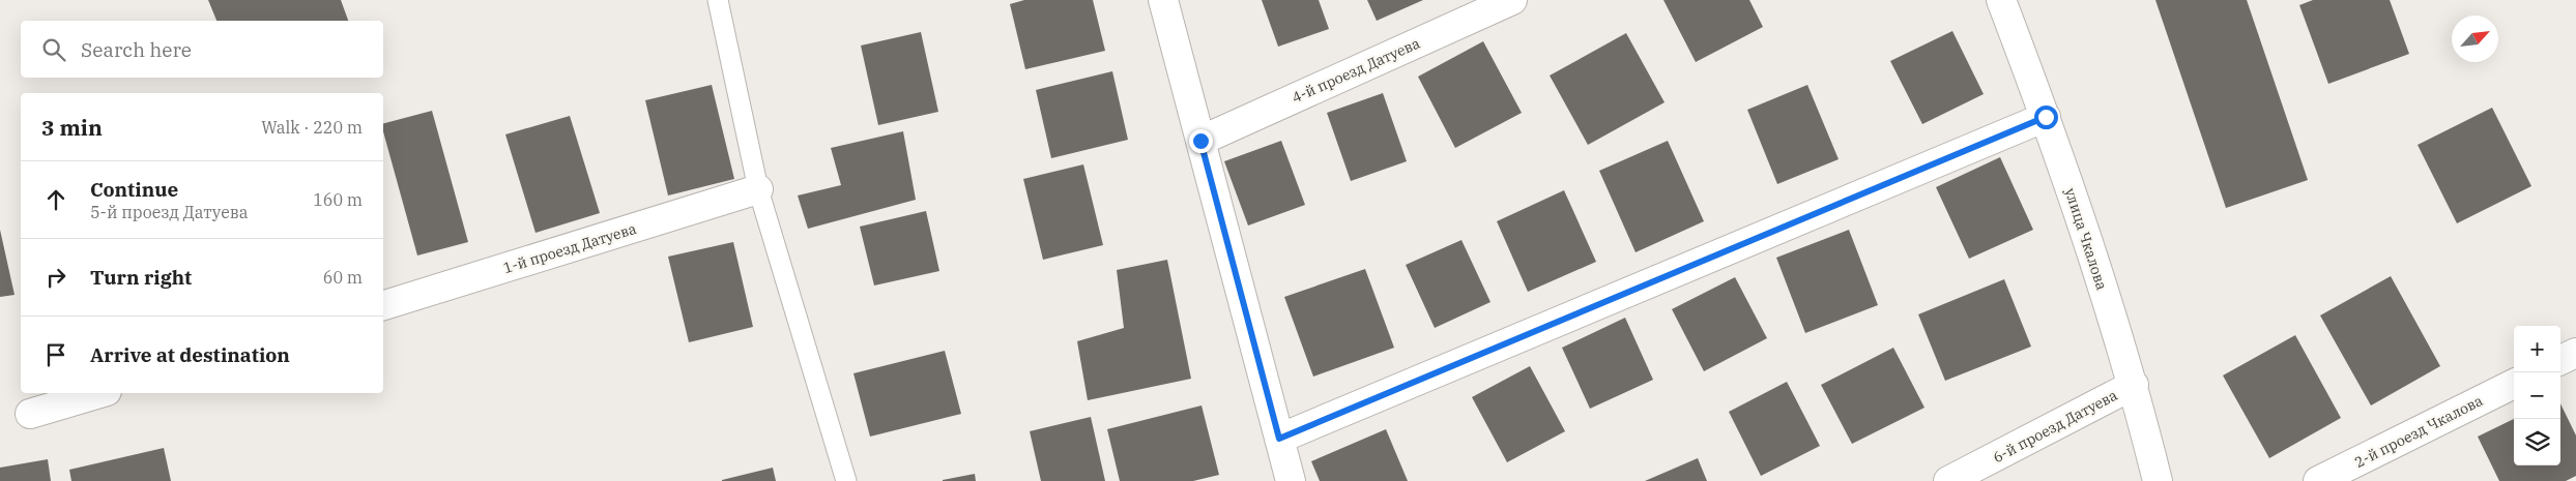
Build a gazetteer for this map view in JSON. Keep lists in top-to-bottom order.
{
  "streets": {
    "street": [
      "4-й проезд Датуева",
      "улица Чкалова",
      "1-й проезд Датуева",
      "6-й проезд Датуева",
      "2-й проезд Чкалова"
    ]
  },
  "crossings": [
    ["улица Чкалова", "6-й проезд Датуева"]
  ],
  "north": "top right",
  "page": {
    "search": "Search here",
    "heading": ["3 min", "Walk · 220 m"],
    "list": [
      ["Continue", "5-й проезд Датуева", "160 m"],
      ["Turn right", "60 m"],
      "Arrive at destination"
    ],
    "map_buttons": ["+", "−"]
  }
}
